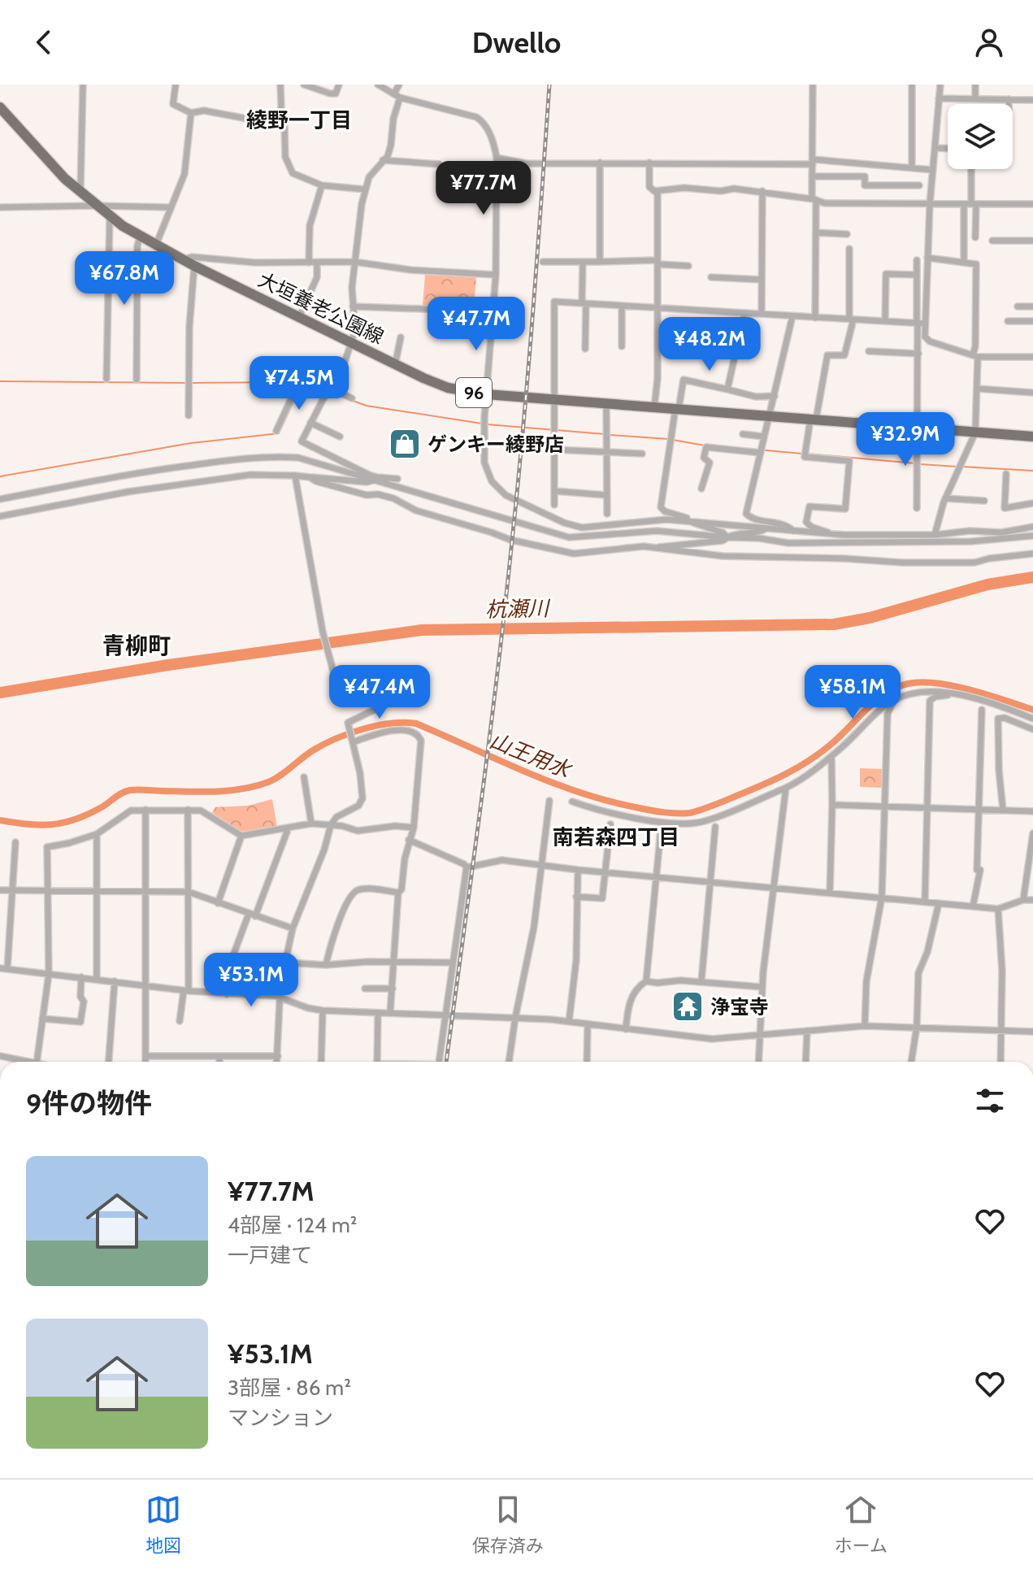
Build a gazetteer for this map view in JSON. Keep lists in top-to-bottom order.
{
  "streets": {
    "main road": ["大垣養老公園線", "96"]
  },
  "districts": ["綾野一丁目", "青柳町", "南若森四丁目"],
  "water": ["杭瀬川", "山王用水"],
  "places": {
    "shop": ["ゲンキー綾野店"],
    "temple": ["浄宝寺"]
  },
  "page": {
    "header": "Dwello",
    "price": [
      "¥77.7M",
      "¥67.8M",
      "¥47.7M",
      "¥48.2M",
      "¥74.5M",
      "¥32.9M",
      "¥47.4M",
      "¥58.1M",
      "¥53.1M"
    ],
    "heading": "9件の物件",
    "list": [
      {
        "name": "¥77.7M",
        "note": "4部屋 · 124 m² · 一戸建て"
      },
      {
        "name": "¥53.1M",
        "note": "3部屋 · 86 m² · マンション"
      }
    ],
    "tabs": ["地図", "保存済み", "ホーム"]
  }
}
